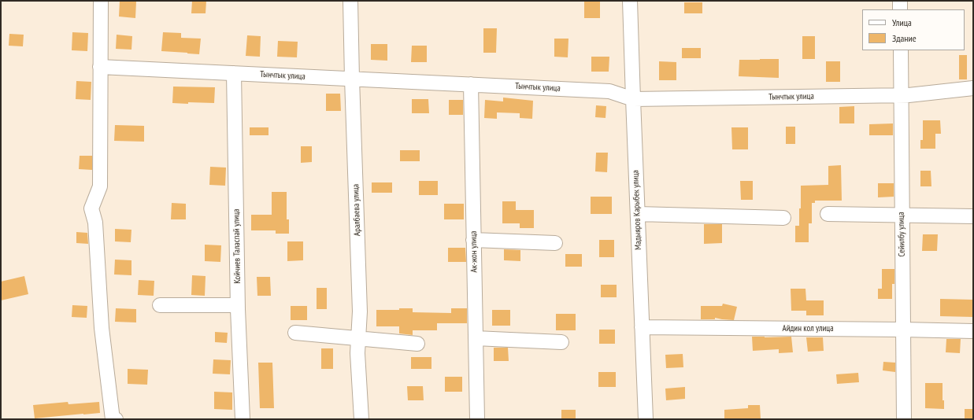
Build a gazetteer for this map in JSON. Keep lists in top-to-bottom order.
{
  "streets": {
    "street": [
      "Тынчтык улица",
      "Аралбаева улица",
      "Мадыяров Карыбек улица",
      "Сейилбу улица",
      "Койчиев Таласпай улица",
      "Ак-жон улица",
      "Айдин кол улица"
    ]
  },
  "crossings": [
    ["Тынчтык улица", "Аралбаева улица"],
    ["Тынчтык улица", "Мадыяров Карыбек улица"],
    ["Тынчтык улица", "Сейилбу улица"],
    ["Тынчтык улица", "Койчиев Таласпай улица"],
    ["Тынчтык улица", "Ак-жон улица"],
    ["Мадыяров Карыбек улица", "Айдин кол улица"],
    ["Сейилбу улица", "Айдин кол улица"]
  ],
  "legend": ["Улица", "Здание"]
}
